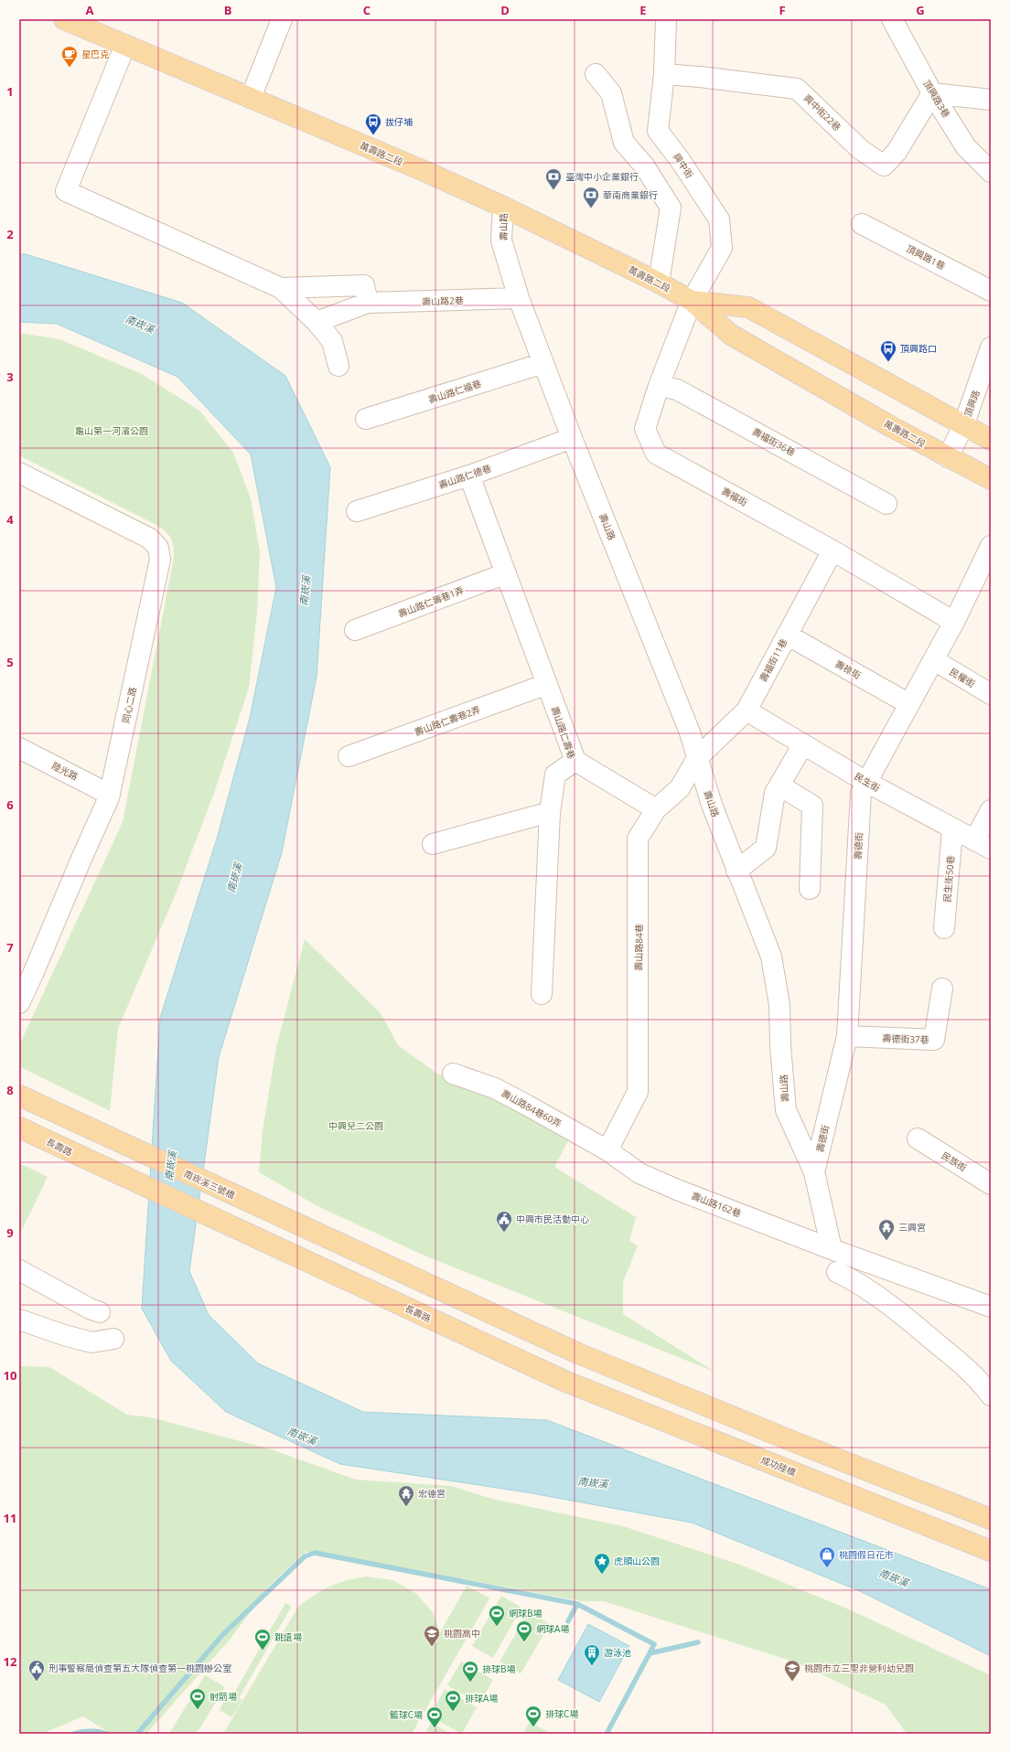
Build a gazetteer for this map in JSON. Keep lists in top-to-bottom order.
{
  "streets": {
    "main road": [
      "萬壽路二段",
      "長壽路",
      "南崁溪三號橋",
      "成功陸橋"
    ],
    "street": [
      "頂興路3巷",
      "興中街22巷",
      "興中街",
      "壽山路",
      "頂興路1巷",
      "壽山路2巷",
      "壽山路仁福巷",
      "頂興路",
      "壽福街36巷",
      "壽山路仁德巷",
      "壽福街",
      "壽山路仁壽巷1弄",
      "壽福街11巷",
      "壽祿街",
      "民權街",
      "同心二路",
      "壽山路仁壽巷2弄",
      "壽山路仁壽巷",
      "陸光路",
      "民生街",
      "壽德街",
      "民生街50巷",
      "壽山路84巷",
      "壽德街37巷",
      "壽山路84巷60弄",
      "民族街",
      "壽山路162巷"
    ]
  },
  "crossings": [
    ["頂興路3巷", "興中街22巷"],
    ["興中街22巷", "興中街"],
    ["萬壽路二段", "興中街"],
    ["萬壽路二段", "壽山路"],
    ["萬壽路二段", "頂興路"],
    ["萬壽路二段", "壽福街"],
    ["興中街", "壽福街"],
    ["壽山路", "壽山路2巷"],
    ["壽山路", "壽山路仁福巷"],
    ["壽山路", "壽山路仁德巷"],
    ["壽山路", "壽福街11巷"],
    ["壽山路", "壽德街"],
    ["壽山路", "壽山路84巷"],
    ["壽山路", "壽山路162巷"],
    ["壽福街36巷", "壽福街"],
    ["壽山路仁德巷", "壽山路仁壽巷"],
    ["壽福街", "壽福街11巷"],
    ["壽福街", "壽德街"],
    ["壽山路仁壽巷1弄", "壽山路仁壽巷"],
    ["壽福街11巷", "壽祿街"],
    ["壽福街11巷", "民生街"],
    ["壽福街11巷", "壽山路84巷"],
    ["壽祿街", "壽德街"],
    ["民權街", "壽德街"],
    ["同心二路", "陸光路"],
    ["壽山路仁壽巷2弄", "壽山路仁壽巷"],
    ["民生街", "壽德街"],
    ["民生街", "民生街50巷"],
    ["壽德街", "壽德街37巷"],
    ["壽山路84巷", "壽山路84巷60弄"],
    ["壽山路84巷", "壽山路162巷"],
    ["壽山路84巷60弄", "壽山路162巷"],
    ["長壽路", "成功陸橋"]
  ],
  "water": ["南崁溪"],
  "parks": ["龜山第一河濱公園", "中興兒二公園"],
  "places": {
    "cafe": ["星巴克"],
    "bus stop": ["拔仔埔", "頂興路口"],
    "bank": ["臺灣中小企業銀行", "華南商業銀行"],
    "public building": ["中興市民活動中心", "刑事警察局偵查第五大隊偵查第一桃園辦公室"],
    "temple": ["三興宮", "宏德宮"],
    "shop": ["桃園假日花市"],
    "place": ["虎頭山公園"],
    "sports": [
      "網球B場",
      "網球A場",
      "跳遠場",
      "排球B場",
      "射箭場",
      "排球A場",
      "排球C場",
      "籃球C場"
    ],
    "school or university": ["桃園高中", "桃園市立三聖非營利幼兒園"],
    "building": ["游泳池"]
  },
  "grid": {
    "columns": [
      "A",
      "B",
      "C",
      "D",
      "E",
      "F",
      "G"
    ],
    "rows": [
      "1",
      "2",
      "3",
      "4",
      "5",
      "6",
      "7",
      "8",
      "9",
      "10",
      "11",
      "12"
    ]
  }
}
